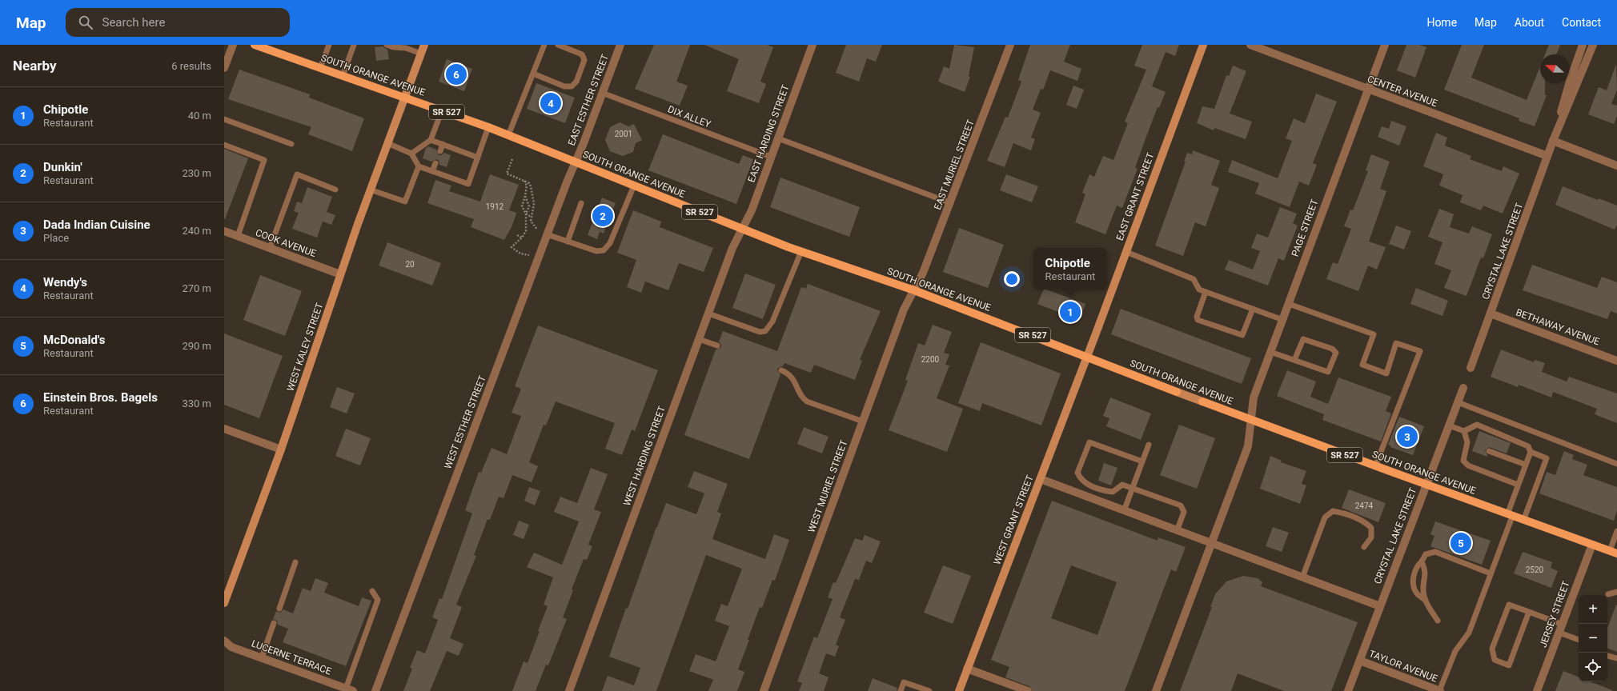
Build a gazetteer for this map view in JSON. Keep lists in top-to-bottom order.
{
  "streets": {
    "main road": ["SOUTH ORANGE AVENUE", "SR 527"],
    "street": [
      "CENTER AVENUE",
      "EAST ESTHER STREET",
      "EAST HARDING STREET",
      "EAST MURIEL STREET",
      "EAST GRANT STREET",
      "PAGE STREET",
      "COOK AVENUE",
      "CRYSTAL LAKE STREET",
      "BETHAWAY AVENUE",
      "WEST KALEY STREET",
      "WEST ESTHER STREET",
      "WEST HARDING STREET",
      "WEST MURIEL STREET",
      "WEST GRANT STREET",
      "JERSEY STREET",
      "LUCERNE TERRACE",
      "TAYLOR AVENUE"
    ],
    "lane": ["DIX ALLEY"]
  },
  "crossings": [
    ["SOUTH ORANGE AVENUE", "EAST ESTHER STREET"],
    ["SOUTH ORANGE AVENUE", "EAST HARDING STREET"],
    ["SOUTH ORANGE AVENUE", "EAST MURIEL STREET"],
    ["SOUTH ORANGE AVENUE", "EAST GRANT STREET"],
    ["SOUTH ORANGE AVENUE", "PAGE STREET"],
    ["SOUTH ORANGE AVENUE", "CRYSTAL LAKE STREET"],
    ["SOUTH ORANGE AVENUE", "WEST KALEY STREET"],
    ["SOUTH ORANGE AVENUE", "WEST ESTHER STREET"],
    ["SOUTH ORANGE AVENUE", "WEST HARDING STREET"],
    ["SOUTH ORANGE AVENUE", "WEST MURIEL STREET"],
    ["SOUTH ORANGE AVENUE", "WEST GRANT STREET"],
    ["SOUTH ORANGE AVENUE", "JERSEY STREET"],
    ["CENTER AVENUE", "PAGE STREET"],
    ["CENTER AVENUE", "CRYSTAL LAKE STREET"],
    ["EAST ESTHER STREET", "DIX ALLEY"],
    ["EAST ESTHER STREET", "WEST ESTHER STREET"],
    ["DIX ALLEY", "EAST HARDING STREET"],
    ["EAST HARDING STREET", "WEST HARDING STREET"],
    ["EAST MURIEL STREET", "WEST MURIEL STREET"],
    ["EAST GRANT STREET", "WEST GRANT STREET"],
    ["COOK AVENUE", "WEST KALEY STREET"],
    ["CRYSTAL LAKE STREET", "BETHAWAY AVENUE"],
    ["CRYSTAL LAKE STREET", "TAYLOR AVENUE"]
  ],
  "house_numbers": [
    "2001",
    "1912",
    "20",
    "2200",
    "2474",
    "2520"
  ],
  "north": "left",
  "page": {
    "header": "Map",
    "search": "Search here",
    "nav": [
      "Home",
      "Map",
      "About",
      "Contact"
    ],
    "heading": ["Nearby", "6 results"],
    "pins": [
      "6",
      "4",
      "2",
      "1",
      "3",
      "5"
    ],
    "list": [
      {
        "mark": "1",
        "name": "Chipotle",
        "note": "Restaurant",
        "value": "40 m"
      },
      {
        "mark": "2",
        "name": "Dunkin'",
        "note": "Restaurant",
        "value": "230 m"
      },
      {
        "mark": "3",
        "name": "Dada Indian Cuisine",
        "note": "Place",
        "value": "240 m"
      },
      {
        "mark": "4",
        "name": "Wendy's",
        "note": "Restaurant",
        "value": "270 m"
      },
      {
        "mark": "5",
        "name": "McDonald's",
        "note": "Restaurant",
        "value": "290 m"
      },
      {
        "mark": "6",
        "name": "Einstein Bros. Bagels",
        "note": "Restaurant",
        "value": "330 m"
      }
    ],
    "popup": ["Chipotle", "Restaurant"],
    "map_buttons": ["+", "−"]
  }
}
